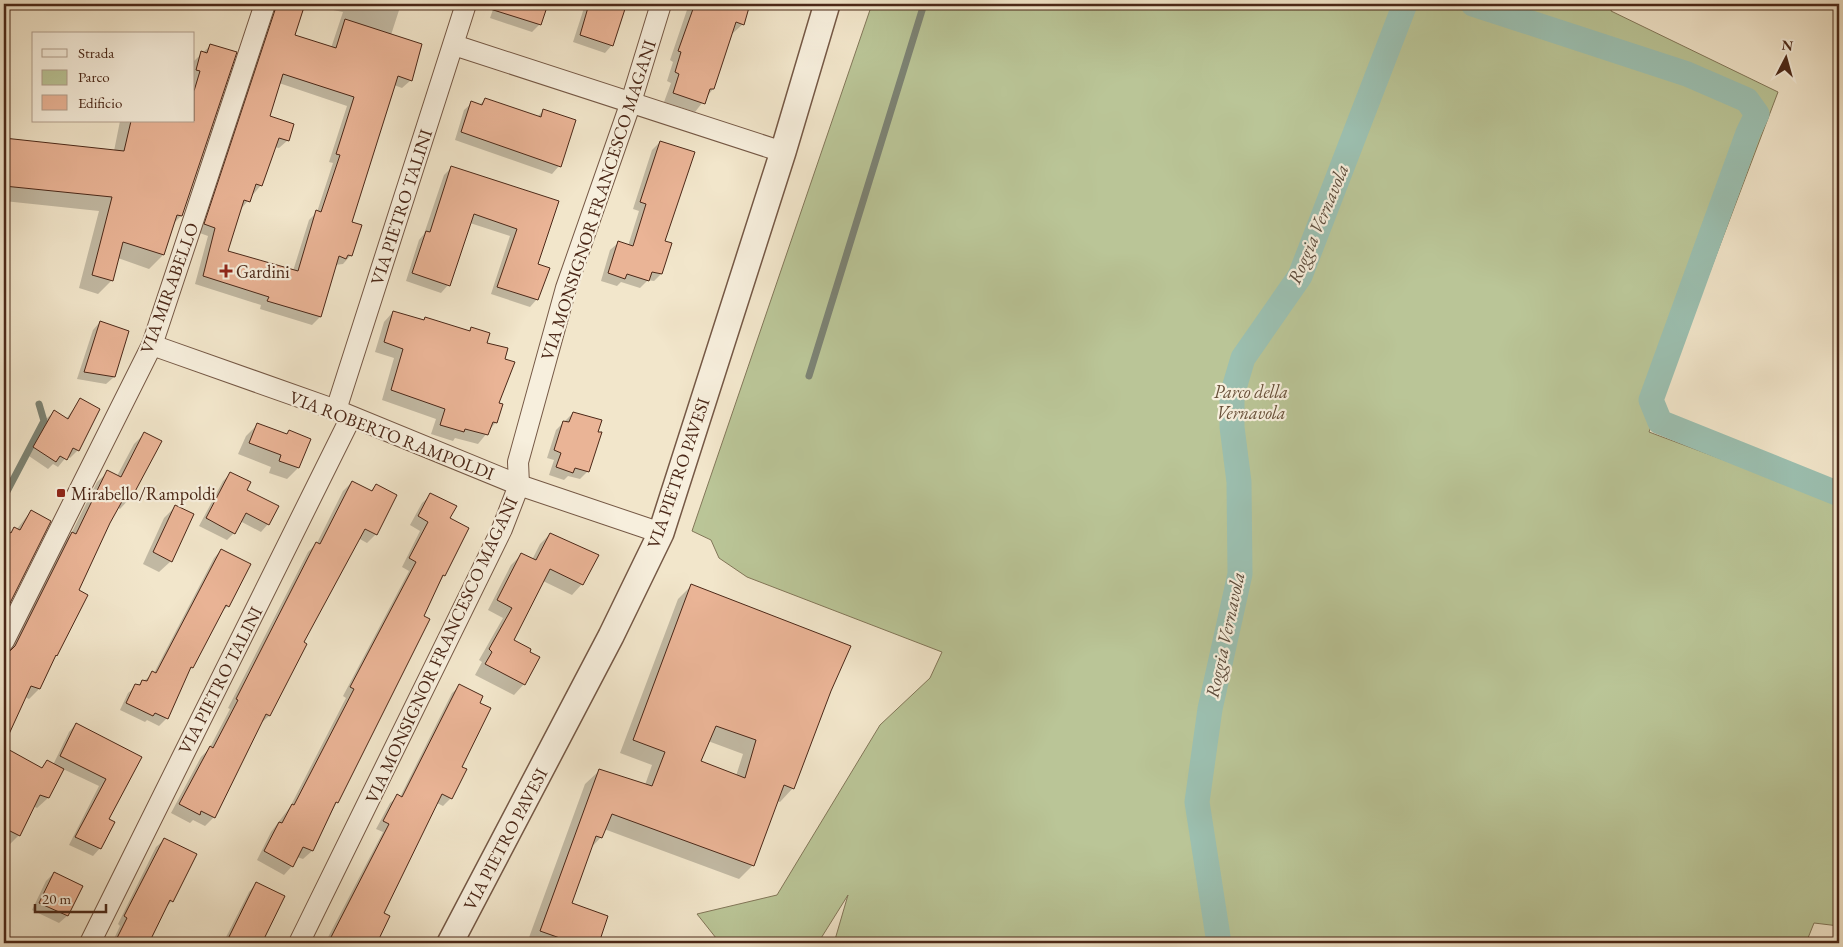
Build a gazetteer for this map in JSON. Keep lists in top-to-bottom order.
{
  "streets": {
    "street": [
      "VIA MONSIGNOR FRANCESCO MAGANI",
      "VIA PIETRO TALINI",
      "VIA MIRABELLO",
      "VIA ROBERTO RAMPOLDI",
      "VIA PIETRO PAVESI"
    ]
  },
  "crossings": [
    ["VIA MONSIGNOR FRANCESCO MAGANI", "VIA ROBERTO RAMPOLDI"],
    ["VIA PIETRO TALINI", "VIA ROBERTO RAMPOLDI"],
    ["VIA MIRABELLO", "VIA ROBERTO RAMPOLDI"],
    ["VIA ROBERTO RAMPOLDI", "VIA PIETRO PAVESI"]
  ],
  "water": ["Roggia Vernavola"],
  "parks": ["Parco della Vernavola"],
  "places": {
    "health": ["Gardini"],
    "transit": ["Mirabello/Rampoldi"]
  },
  "legend": ["Strada", "Parco", "Edificio"],
  "scale_bar": "20 m",
  "north": "top"
}
